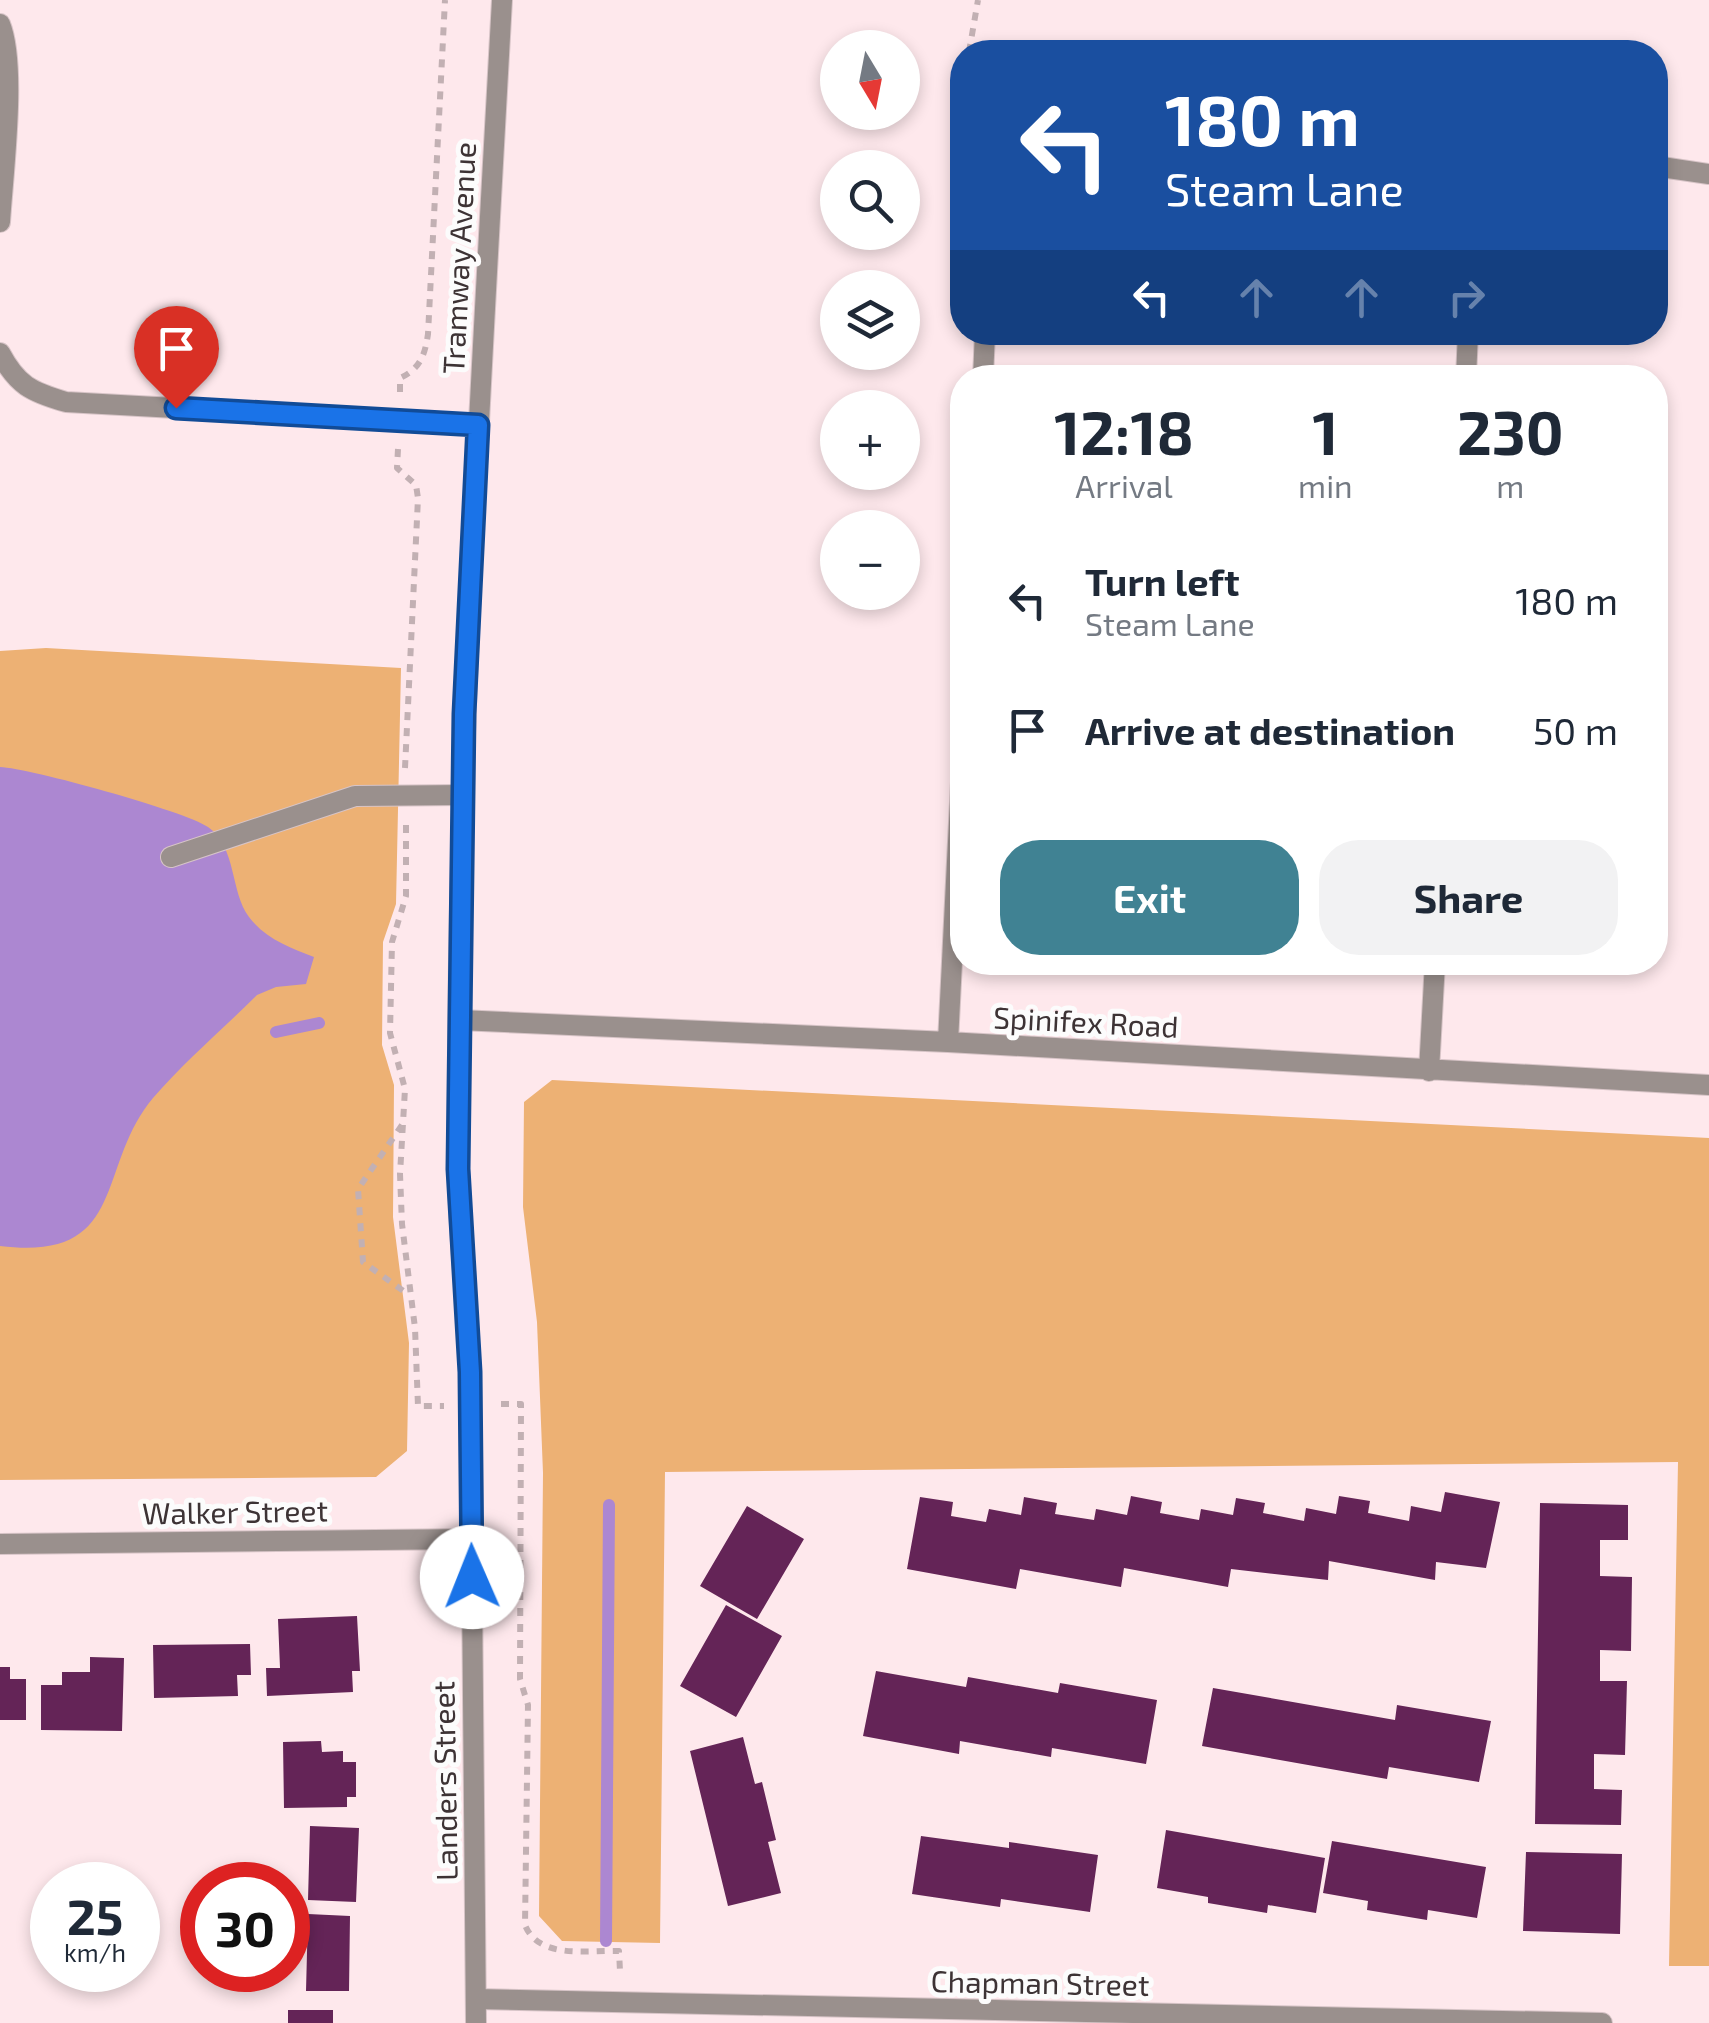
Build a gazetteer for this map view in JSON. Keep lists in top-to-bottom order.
{
  "streets": {
    "street": [
      "Tramway Avenue",
      "Spinifex Road",
      "Walker Street",
      "Landers Street",
      "Chapman Street"
    ]
  },
  "crossings": [
    ["Tramway Avenue", "Spinifex Road"],
    ["Tramway Avenue", "Walker Street"],
    ["Tramway Avenue", "Landers Street"],
    ["Walker Street", "Landers Street"],
    ["Landers Street", "Chapman Street"]
  ],
  "north": "bottom",
  "page": {
    "map_buttons": ["+", "−"],
    "turn": ["180 m", "Steam Lane"],
    "eta": [
      "12:18",
      "Arrival",
      "1",
      "min",
      "230",
      "m"
    ],
    "list": [
      {
        "name": "Turn left",
        "note": "Steam Lane",
        "value": "180 m"
      },
      {
        "name": "Arrive at destination",
        "value": "50 m"
      }
    ],
    "buttons": ["Exit", "Share"],
    "speed": "25 km/h",
    "limit": "30"
  }
}
